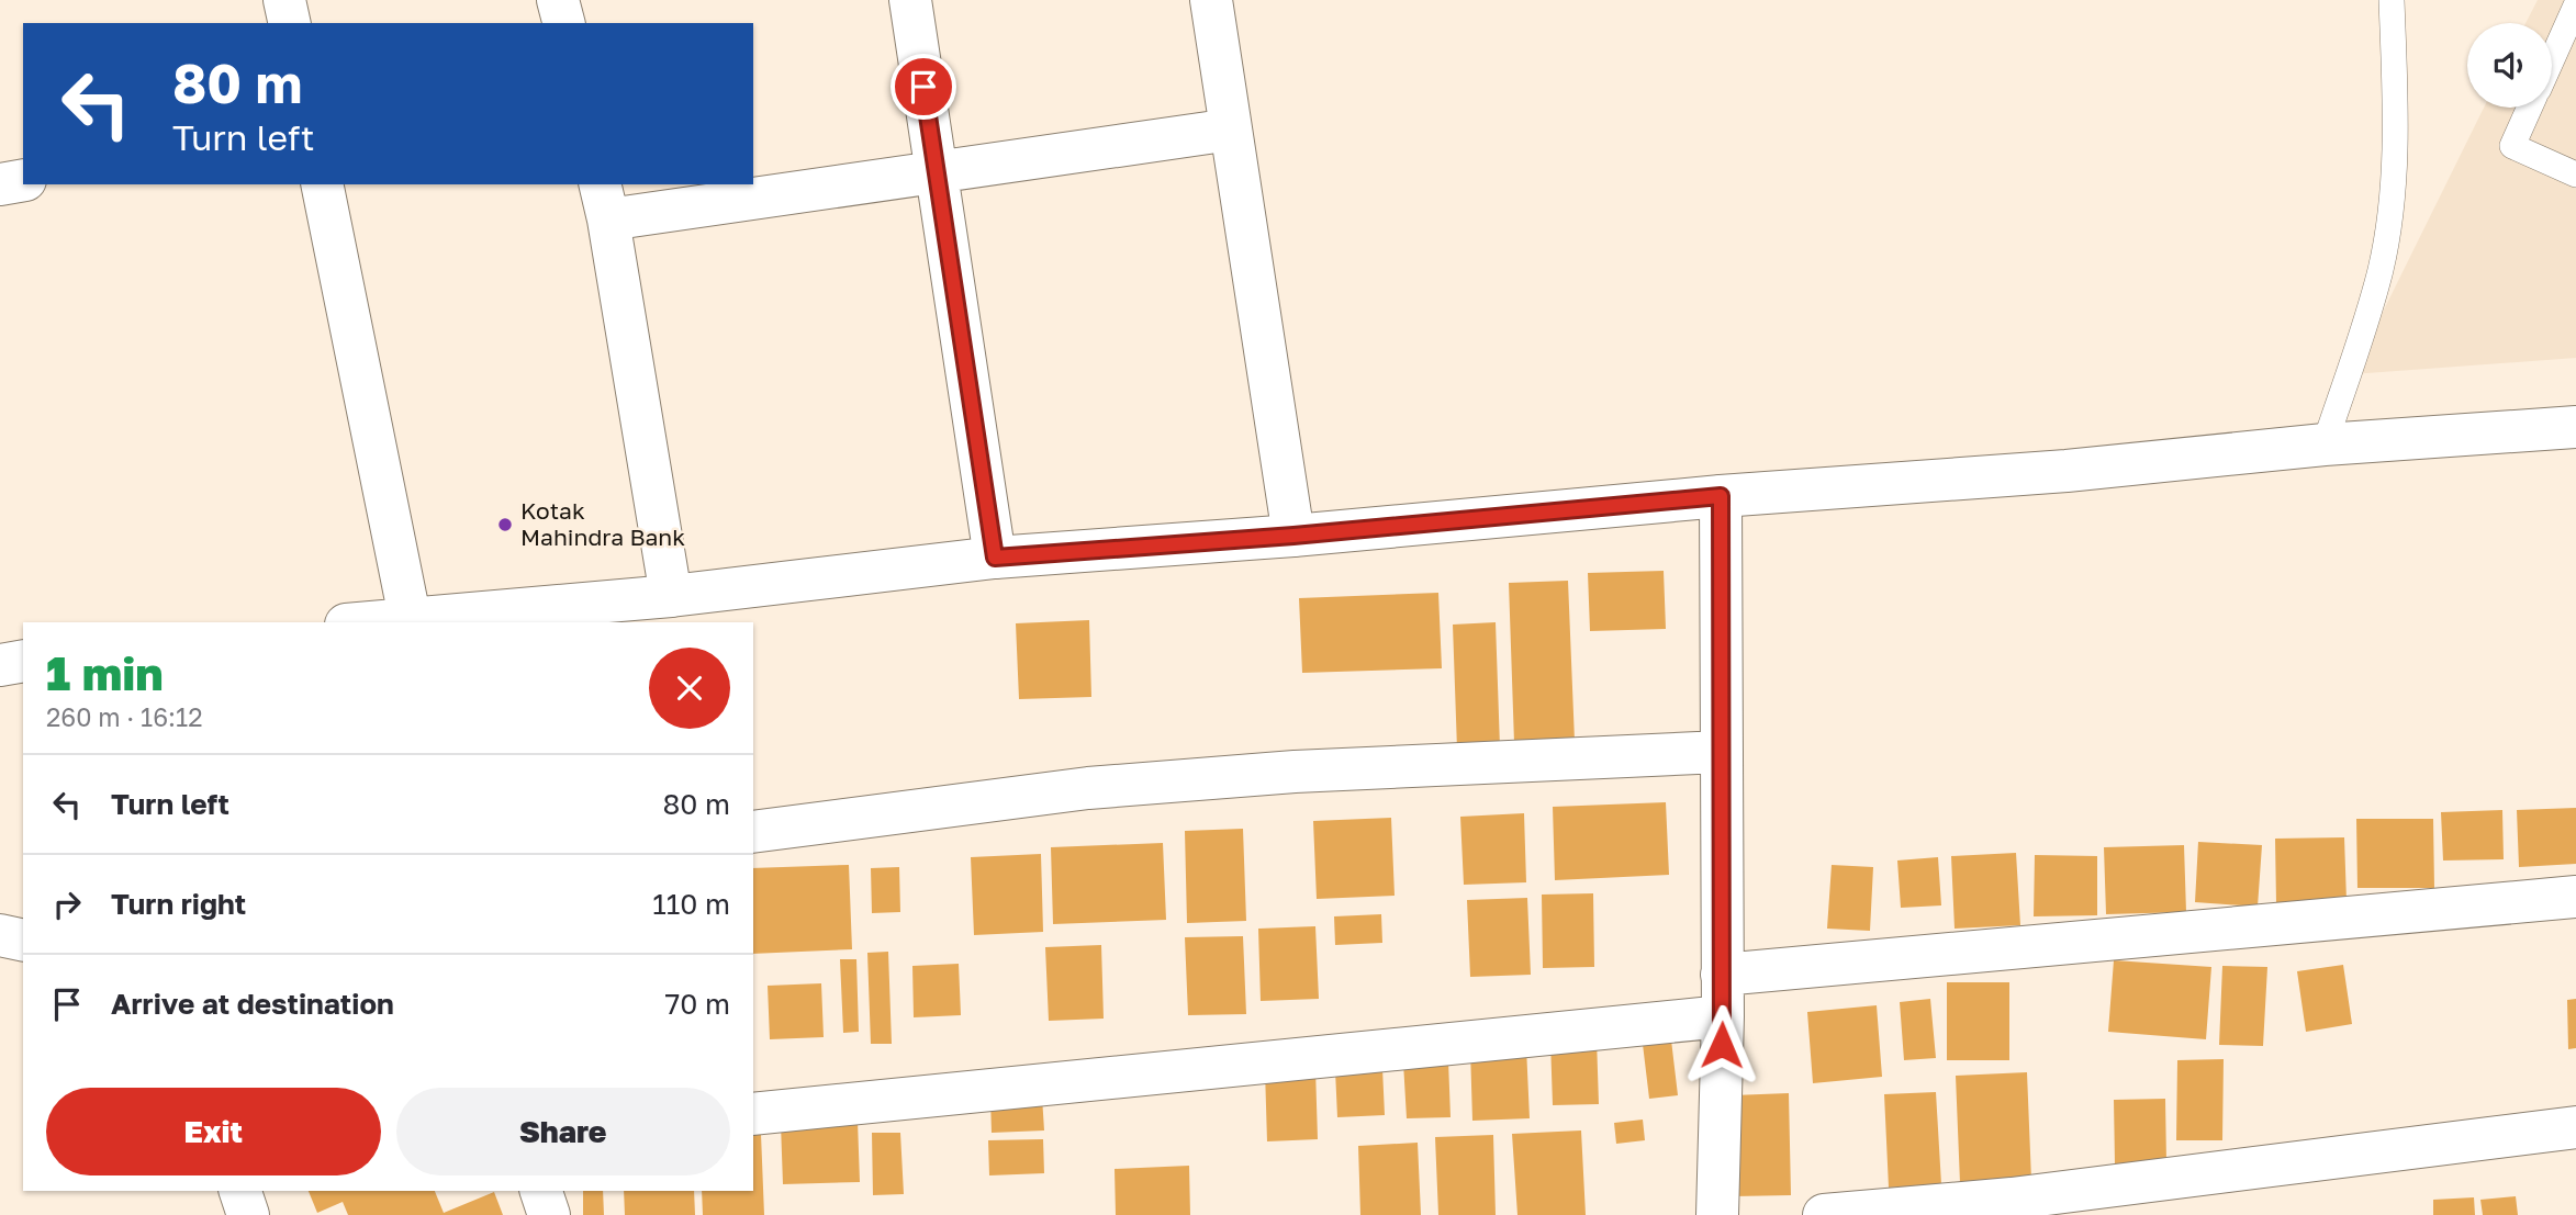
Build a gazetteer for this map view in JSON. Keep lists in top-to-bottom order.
{
  "places": ["Kotak Mahindra Bank"],
  "page": {
    "turn": ["80 m", "Turn left"],
    "heading": ["1 min", "260 m · 16:12"],
    "list": [
      {
        "name": "Turn left",
        "value": "80 m"
      },
      {
        "name": "Turn right",
        "value": "110 m"
      },
      {
        "name": "Arrive at destination",
        "value": "70 m"
      }
    ],
    "buttons": ["Exit", "Share"]
  }
}
